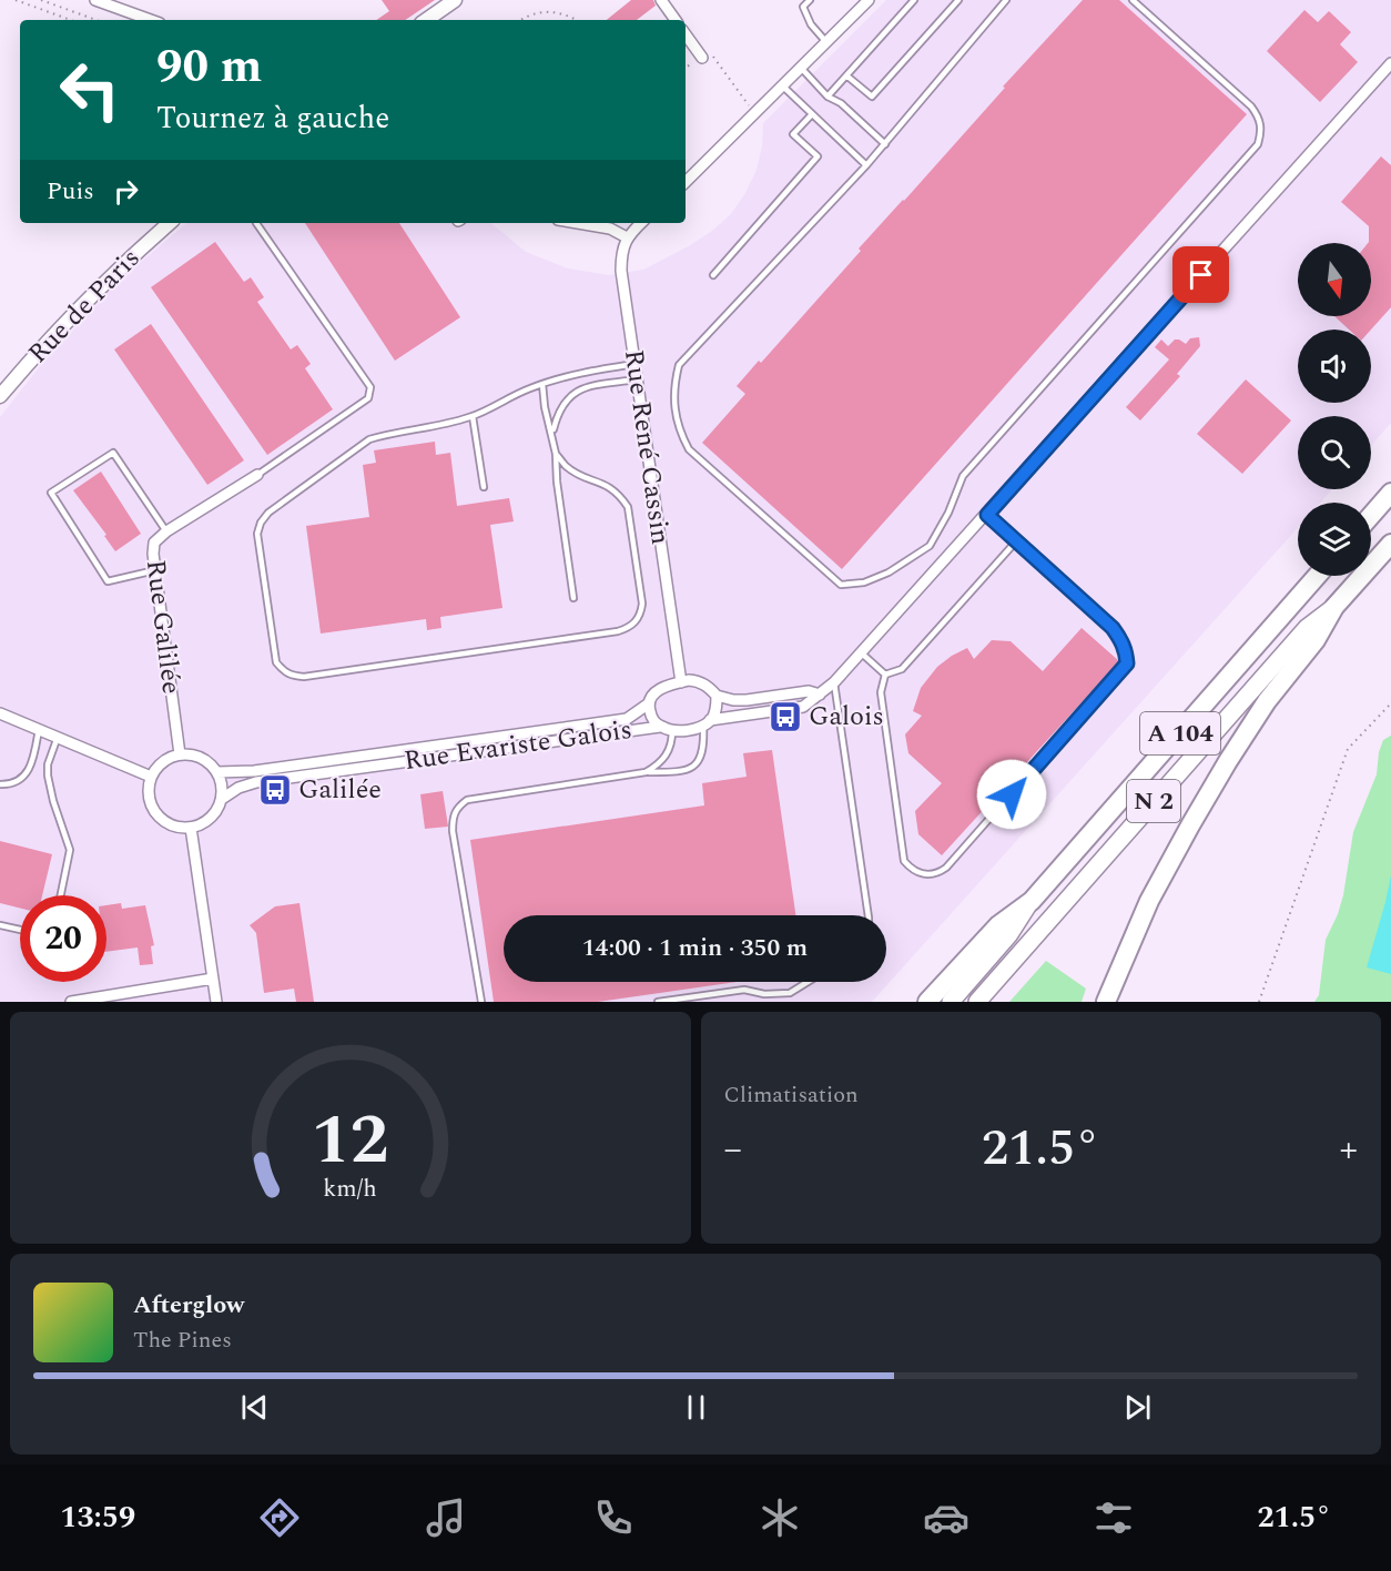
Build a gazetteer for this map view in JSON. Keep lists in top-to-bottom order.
{
  "streets": {
    "highway": ["A 104", "N 2"],
    "street": [
      "Rue de Paris",
      "Rue René Cassin",
      "Rue Galilée",
      "Rue Evariste Galois"
    ]
  },
  "crossings": [
    ["Rue René Cassin", "Rue Evariste Galois"],
    ["Rue Galilée", "Rue Evariste Galois"],
    ["A 104", "N 2"]
  ],
  "places": {
    "bus stop": ["Galois", "Galilée"]
  },
  "north": "bottom",
  "page": {
    "turn": ["90 m", "Tournez à gauche"],
    "then": "Puis",
    "limit": "20",
    "trip": "14:00 · 1 min · 350 m",
    "tile": "Climatisation",
    "heat": ["−", "21.5°", "+"],
    "song": ["Afterglow", "The Pines"],
    "tabs": ["13:59", "21.5°"],
    "gauge": ["12", "km/h"]
  }
}
